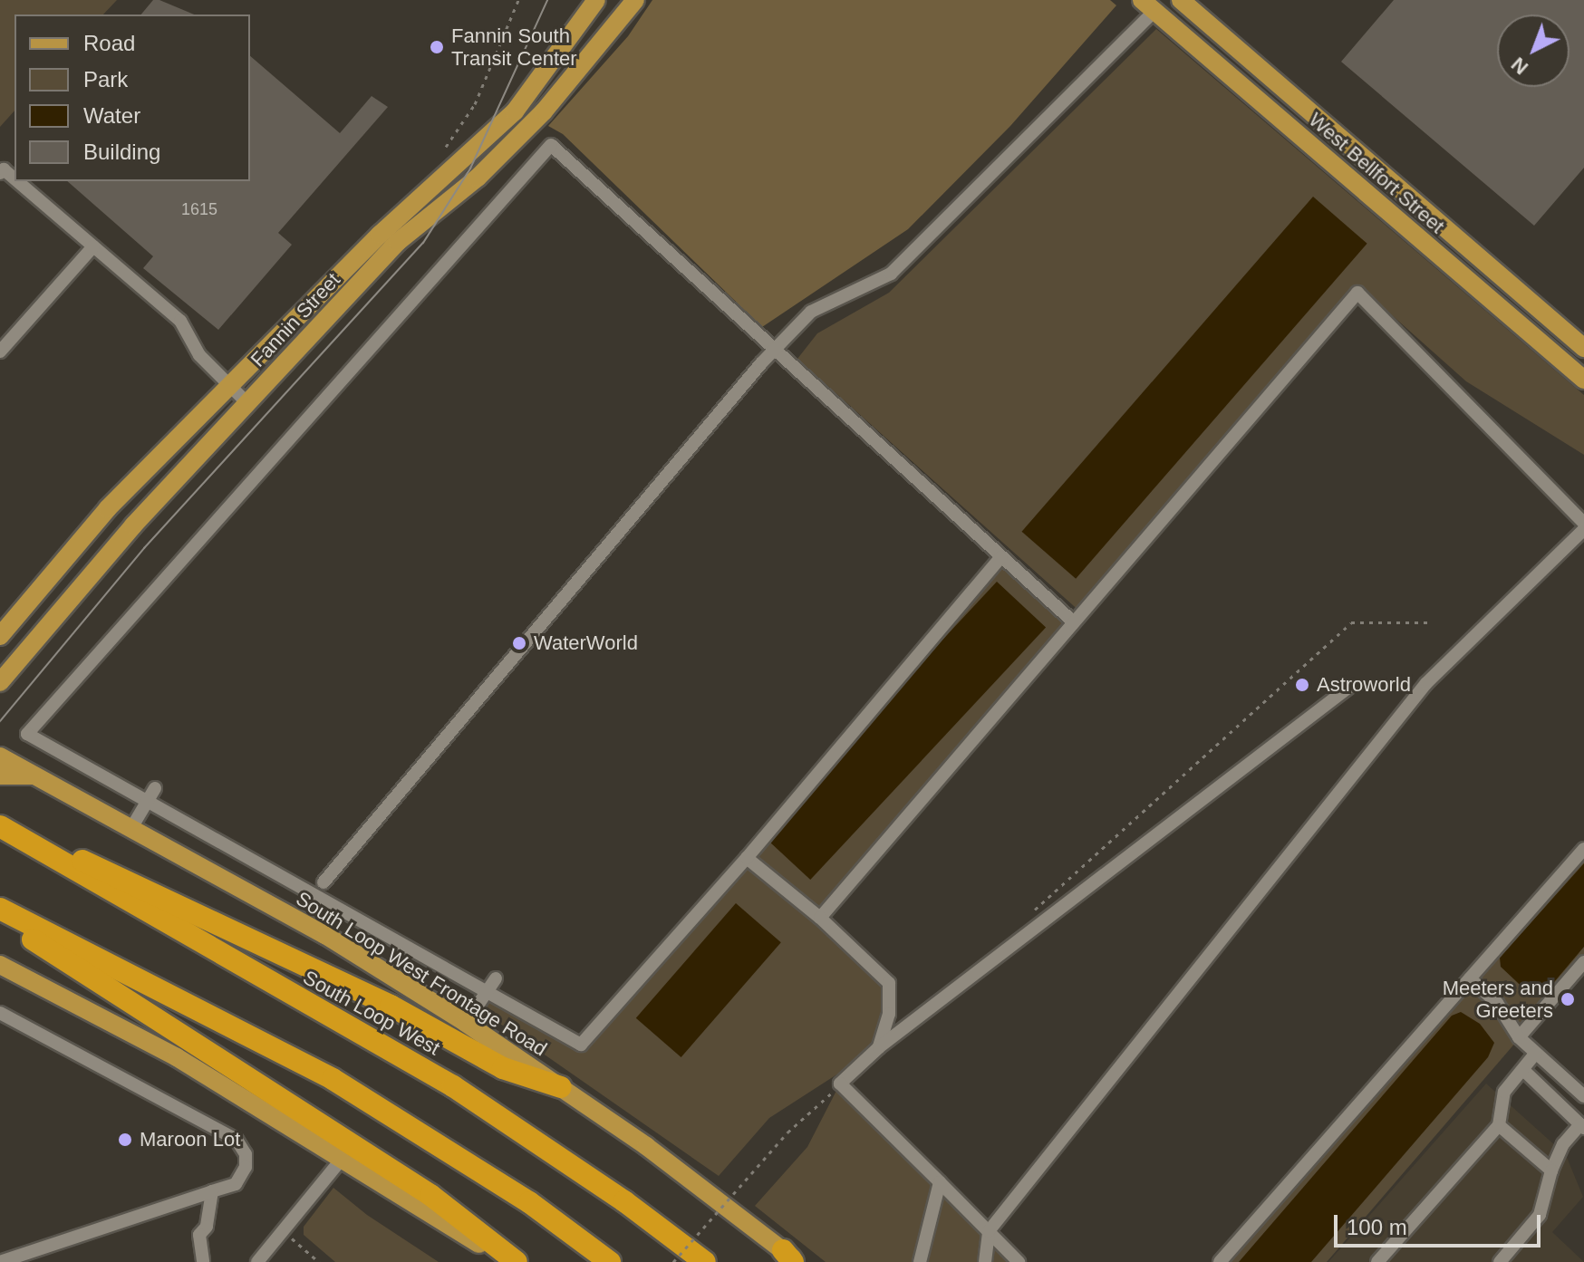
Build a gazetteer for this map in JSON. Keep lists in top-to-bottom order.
{
  "streets": {
    "highway": ["South Loop West"],
    "main road": ["West Bellfort Street", "Fannin Street", "South Loop West Frontage Road"]
  },
  "places": [
    "Fannin South Transit Center",
    "WaterWorld",
    "Astroworld",
    "Meeters and Greeters",
    "Maroon Lot"
  ],
  "house_numbers": ["1615"],
  "legend": [
    "Road",
    "Park",
    "Water",
    "Building"
  ],
  "scale_bar": "100 m",
  "north": "bottom left"
}
